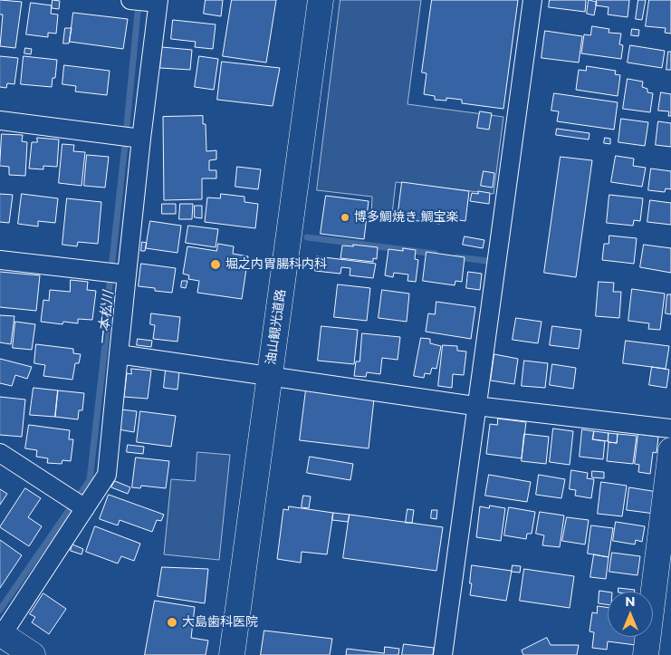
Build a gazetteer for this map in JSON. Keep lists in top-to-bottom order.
{
  "streets": {
    "main road": ["油山観光道路"]
  },
  "water": ["一本松川"],
  "places": ["博多鯛焼き 鯛宝楽", "堀之内胃腸科内科", "大島歯科医院"],
  "north": "top"
}
